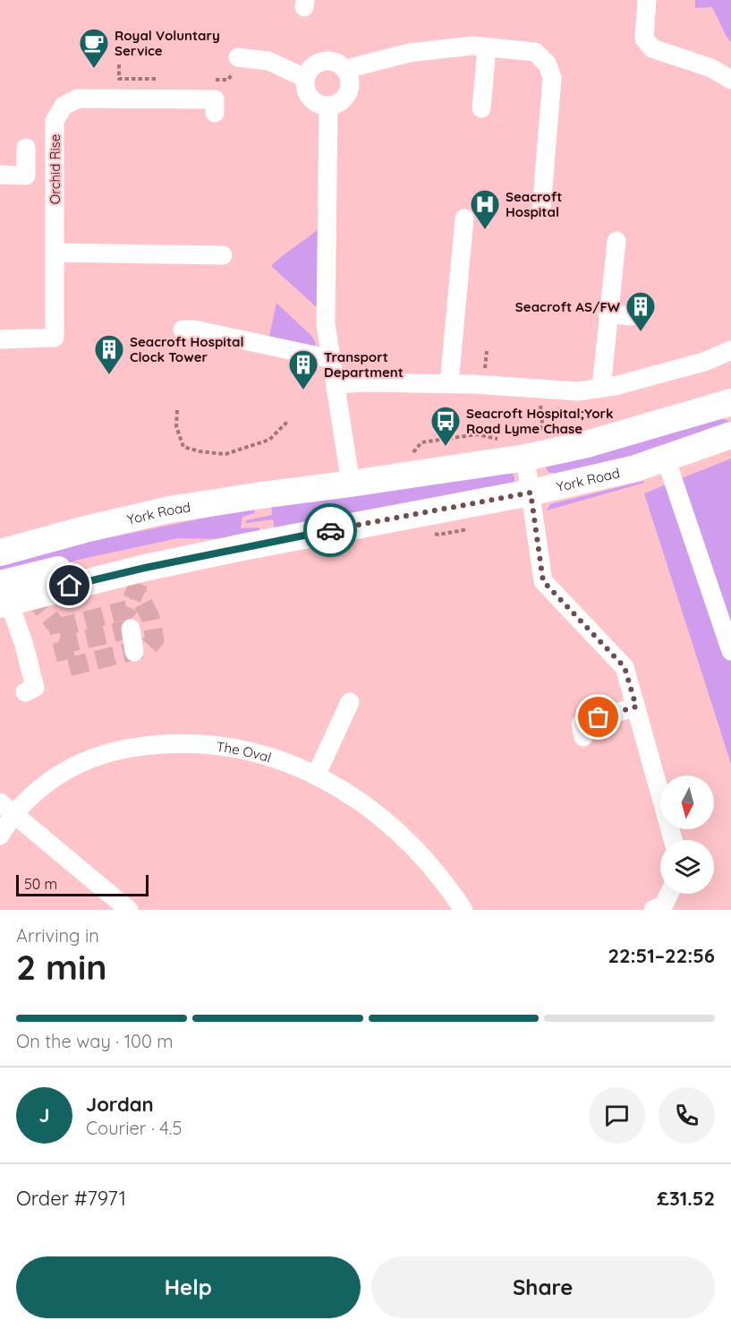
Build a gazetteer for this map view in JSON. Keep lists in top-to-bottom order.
{
  "streets": {
    "highway": ["York Road"],
    "street": ["Orchid Rise", "The Oval"]
  },
  "places": {
    "cafe": ["Royal Voluntary Service"],
    "hospital": ["Seacroft Hospital"],
    "building": ["Seacroft AS/FW", "Seacroft Hospital Clock Tower", "Transport Department"],
    "bus stop": ["Seacroft Hospital;York Road Lyme Chase"]
  },
  "scale_bar": "50 m",
  "north": "bottom",
  "page": {
    "scale": "50 m",
    "heading": ["2 min", "Arriving in", "22:51–22:56"],
    "panel": [
      "Jordan",
      "Courier · 4.5",
      "Order #7971",
      "£31.52"
    ],
    "bar": "On the way · 100 m",
    "round": "J",
    "buttons": ["Help", "Share"]
  }
}
